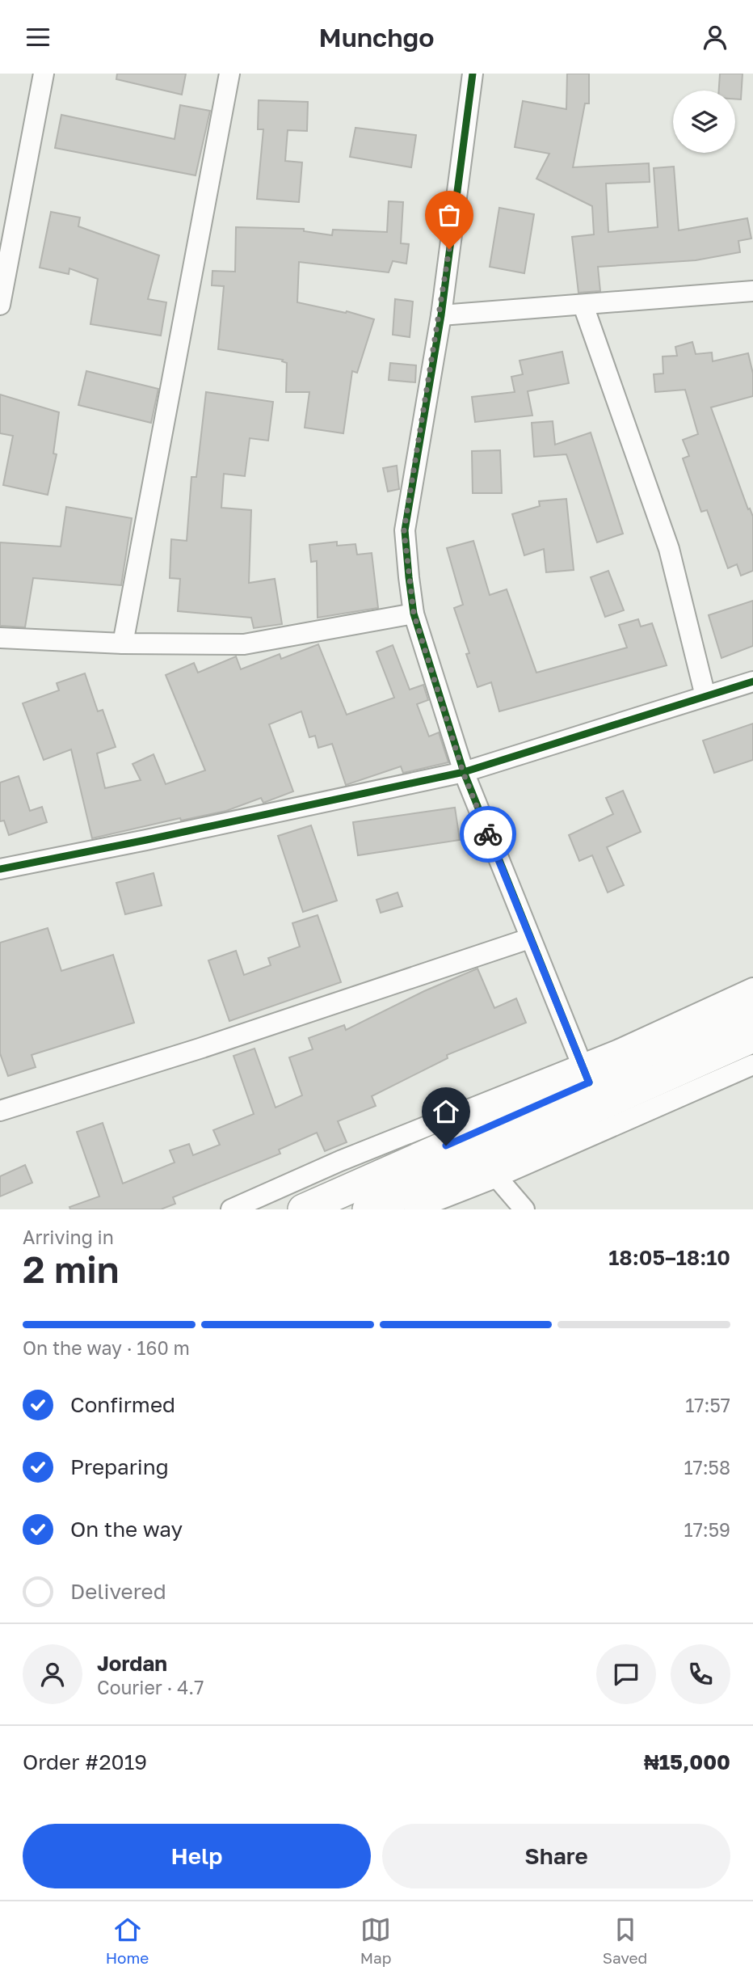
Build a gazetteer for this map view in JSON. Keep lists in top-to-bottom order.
{
  "page": {
    "header": "Munchgo",
    "heading": ["2 min", "Arriving in", "18:05–18:10"],
    "panel": [
      "Jordan",
      "Courier · 4.7",
      "Order #2019",
      "₦15,000"
    ],
    "bar": "On the way · 160 m",
    "list": [
      ["Confirmed", "17:57"],
      ["Preparing", "17:58"],
      ["On the way", "17:59"],
      "Delivered"
    ],
    "buttons": ["Help", "Share"],
    "tabs": ["Home", "Map", "Saved"]
  }
}
